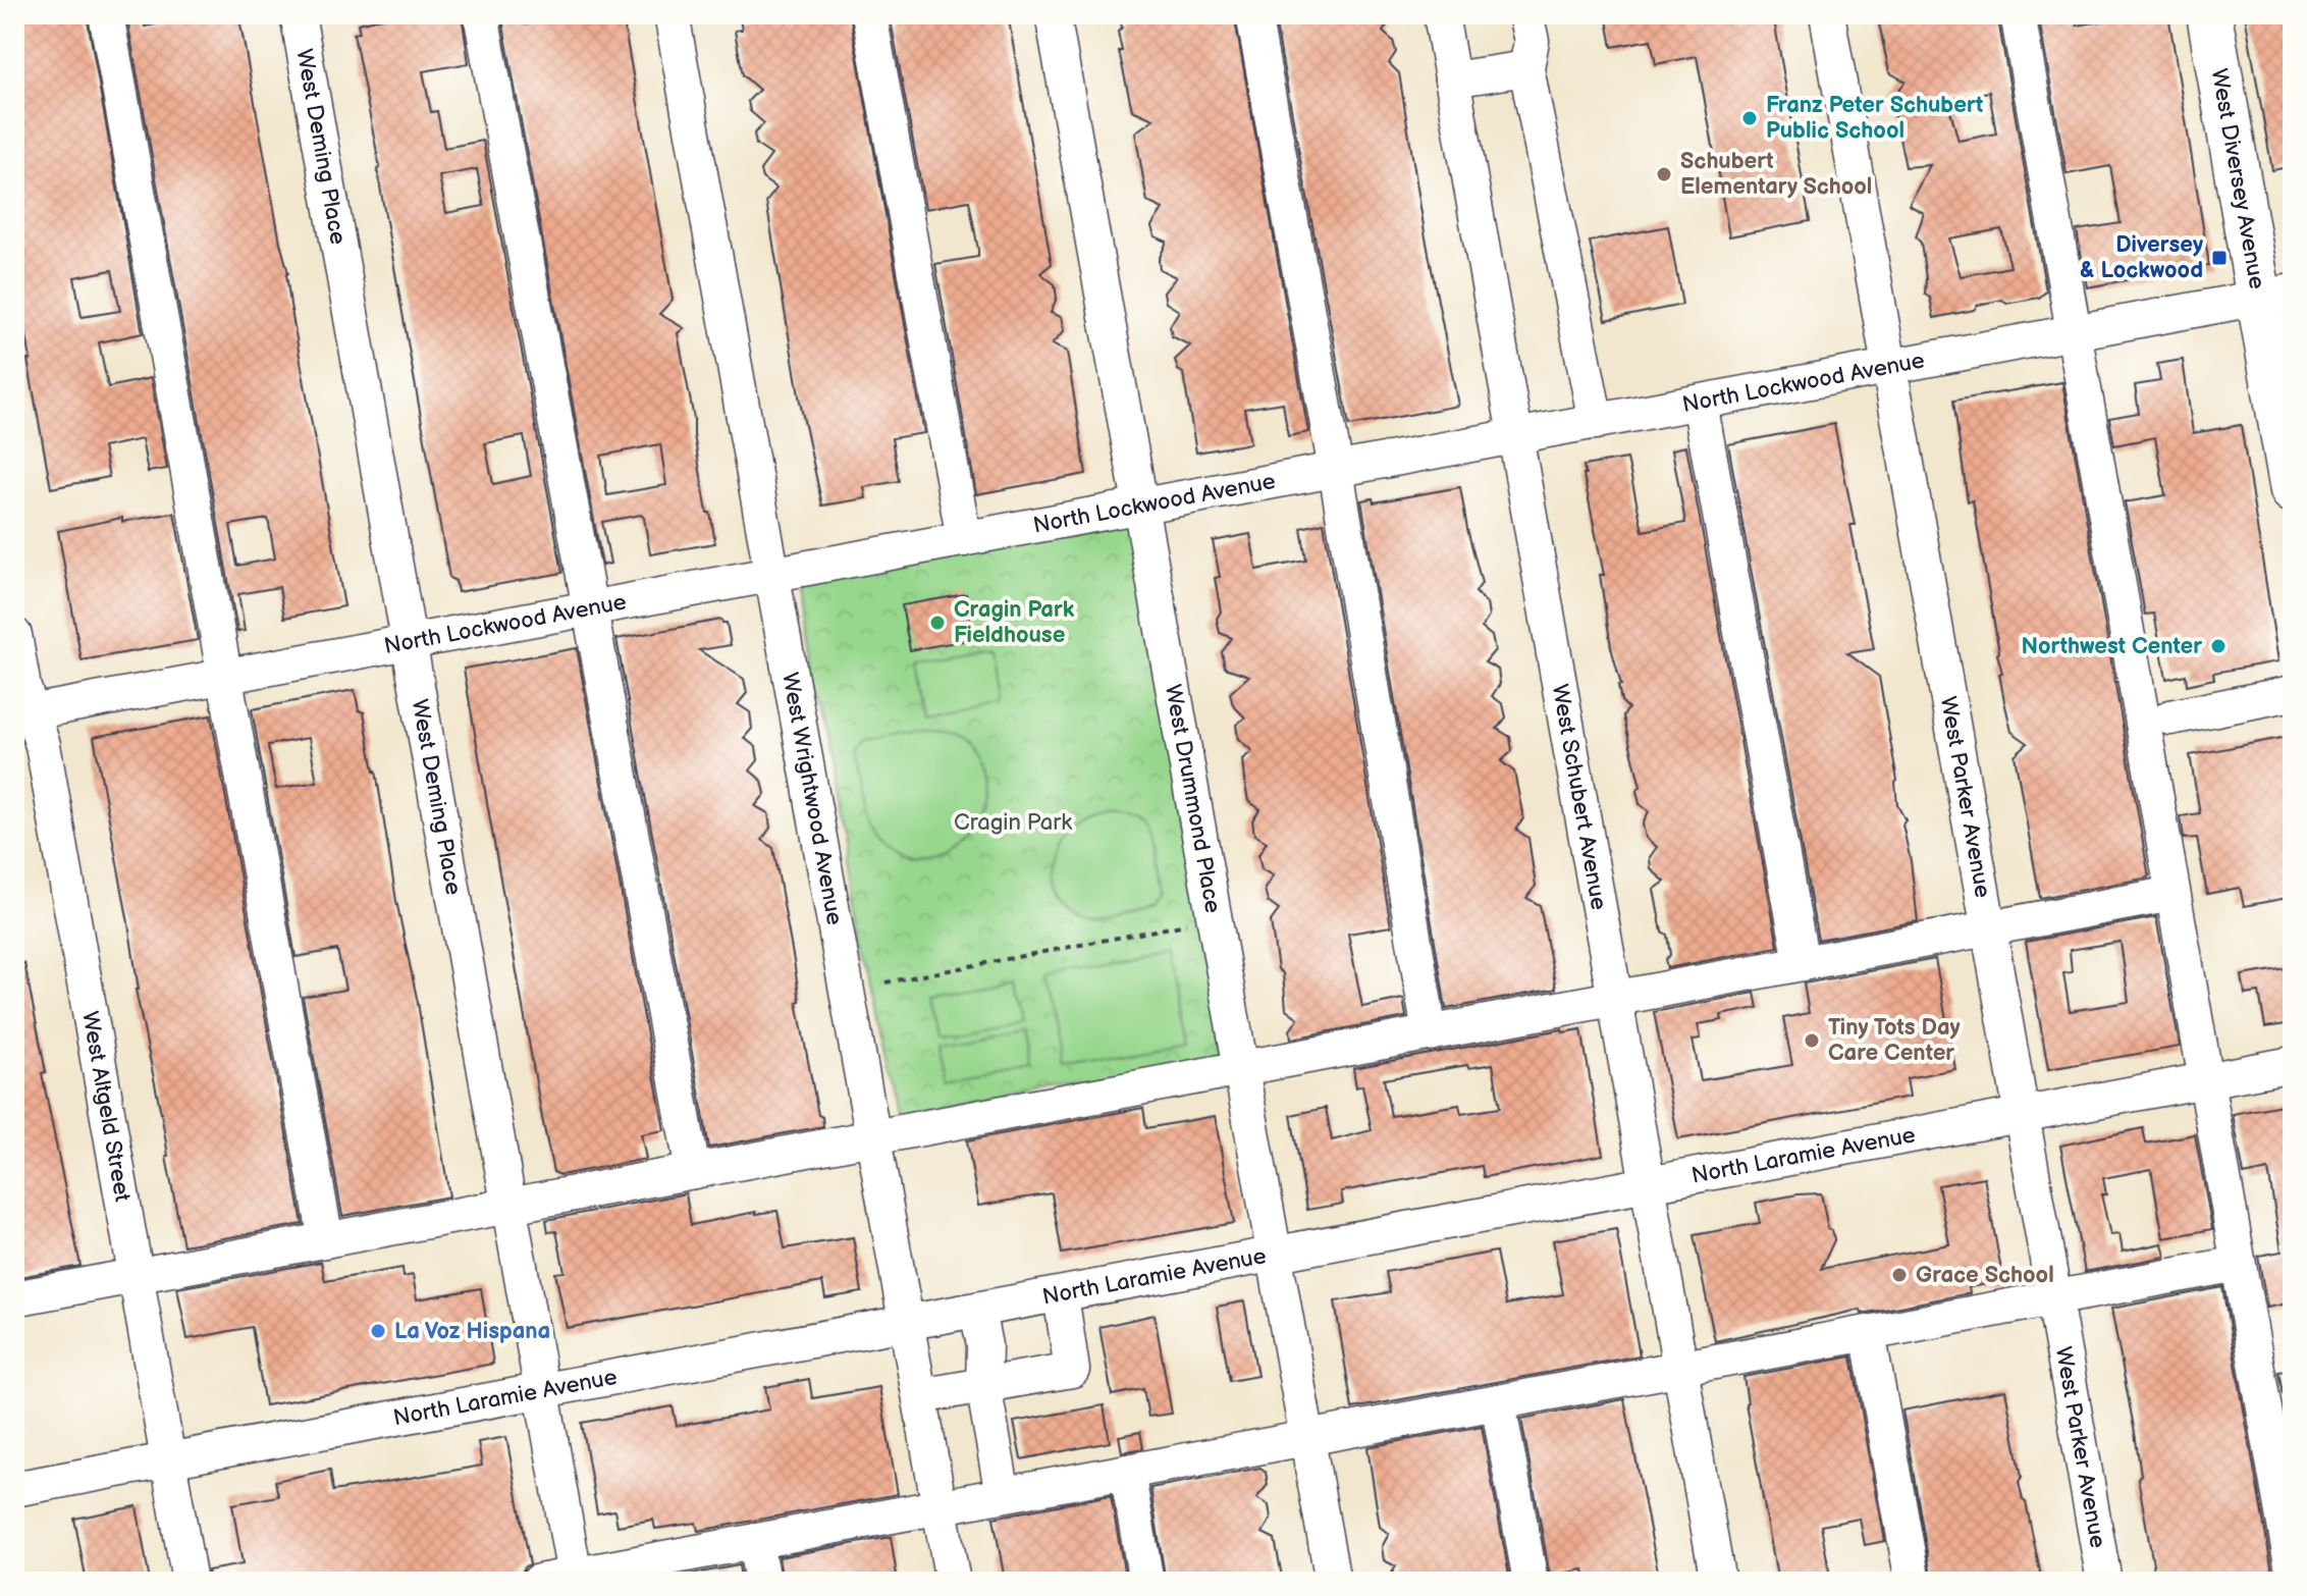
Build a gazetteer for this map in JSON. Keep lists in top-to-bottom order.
{
  "streets": {
    "main road": ["West Diversey Avenue"],
    "street": [
      "West Deming Place",
      "North Lockwood Avenue",
      "West Wrightwood Avenue",
      "West Drummond Place",
      "West Schubert Avenue",
      "West Parker Avenue",
      "West Altgeld Street",
      "North Laramie Avenue"
    ]
  },
  "crossings": [
    ["West Deming Place", "North Lockwood Avenue"],
    ["West Deming Place", "North Laramie Avenue"],
    ["West Diversey Avenue", "North Lockwood Avenue"],
    ["North Lockwood Avenue", "West Wrightwood Avenue"],
    ["North Lockwood Avenue", "West Drummond Place"],
    ["North Lockwood Avenue", "West Schubert Avenue"],
    ["North Lockwood Avenue", "West Parker Avenue"],
    ["North Lockwood Avenue", "West Altgeld Street"],
    ["West Wrightwood Avenue", "North Laramie Avenue"],
    ["West Drummond Place", "North Laramie Avenue"],
    ["West Schubert Avenue", "North Laramie Avenue"],
    ["West Parker Avenue", "North Laramie Avenue"],
    ["West Altgeld Street", "North Laramie Avenue"]
  ],
  "parks": ["Cragin Park"],
  "places": {
    "other": [
      "Franz Peter Schubert Public School",
      "Schubert Elementary School",
      "Cragin Park Fieldhouse",
      "Northwest Center",
      "Tiny Tots Day Care Center",
      "Grace School",
      "La Voz Hispana"
    ],
    "transit": ["Diversey & Lockwood"]
  }
}
